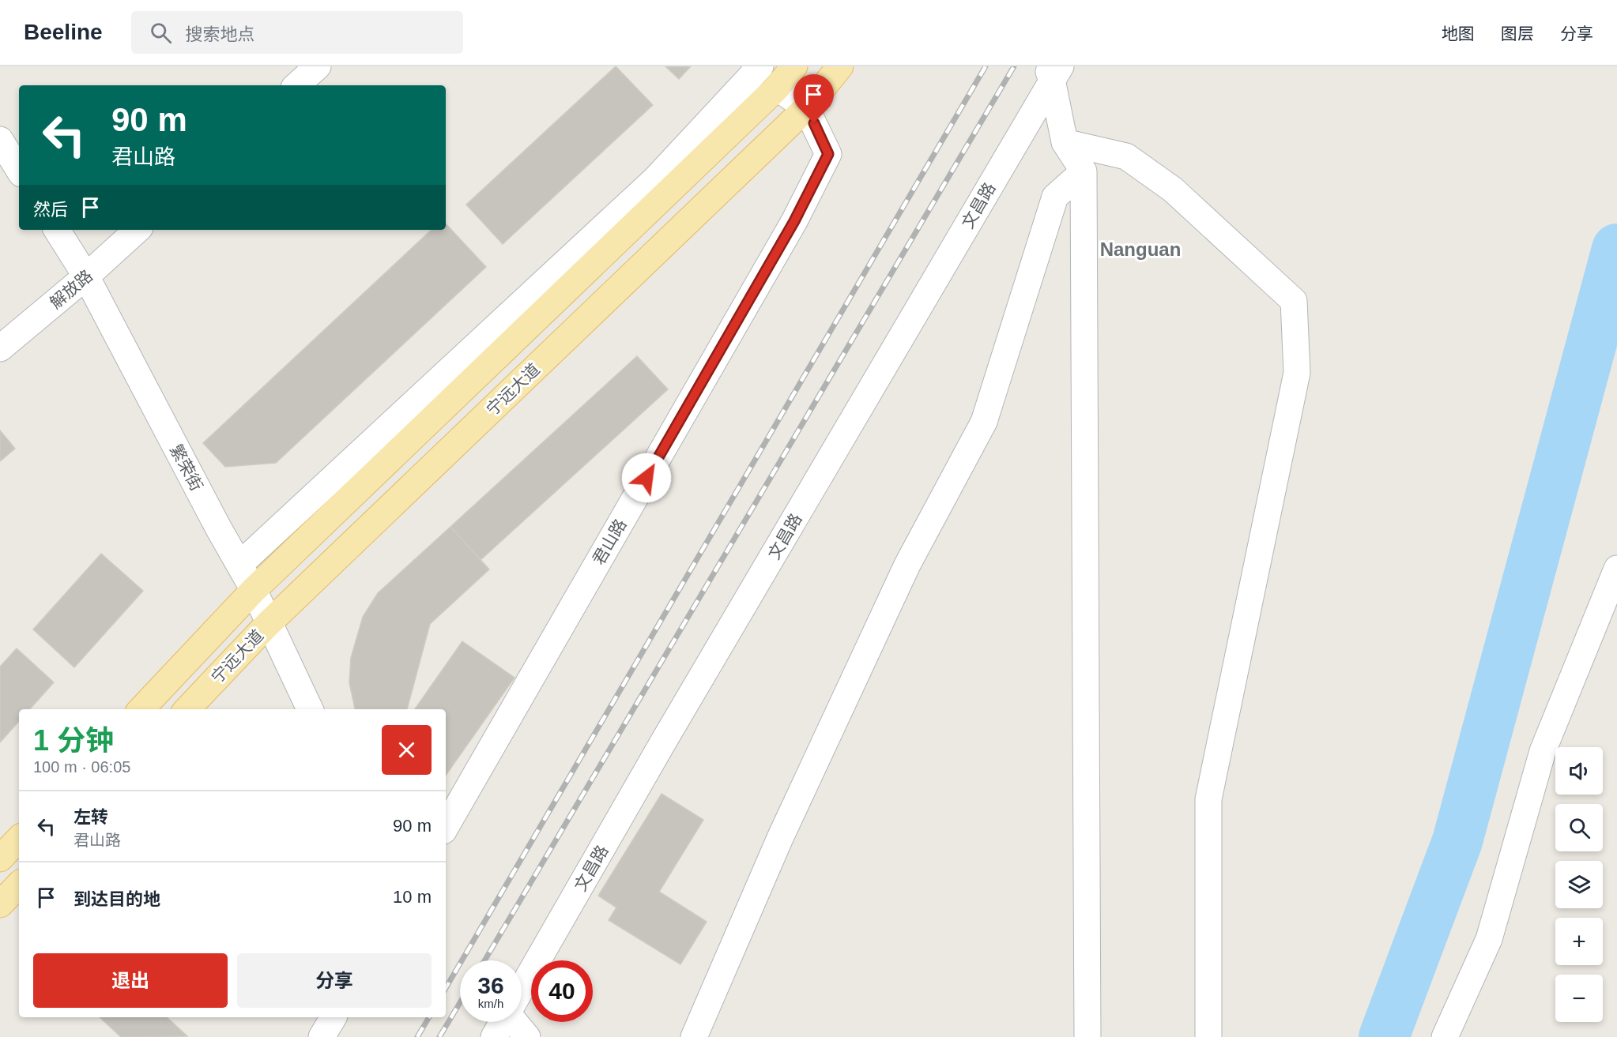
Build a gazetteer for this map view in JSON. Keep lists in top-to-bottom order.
{
  "streets": {
    "main road": ["宁远大道"],
    "street": [
      "文昌路",
      "解放路",
      "繁荣街",
      "君山路"
    ]
  },
  "crossings": [
    ["解放路", "繁荣街"],
    ["宁远大道", "繁荣街"],
    ["宁远大道", "君山路"]
  ],
  "districts": ["Nanguan"],
  "page": {
    "header": "Beeline",
    "search": "搜索地点",
    "nav": ["地图", "图层", "分享"],
    "turn": ["90 m", "君山路"],
    "then": "然后",
    "heading": ["1 分钟", "100 m · 06:05"],
    "map_buttons": ["+", "−"],
    "list": [
      {
        "name": "左转",
        "note": "君山路",
        "value": "90 m"
      },
      {
        "name": "到达目的地",
        "value": "10 m"
      }
    ],
    "buttons": ["退出", "分享"],
    "speed": "36 km/h",
    "limit": "40"
  }
}
